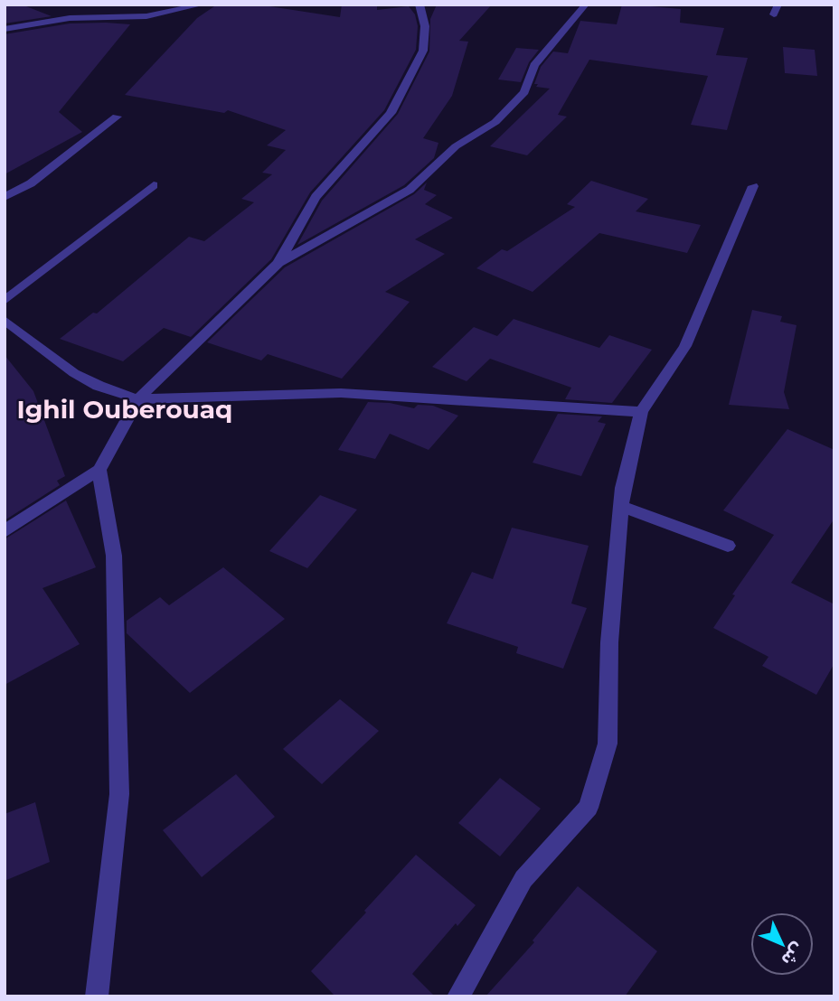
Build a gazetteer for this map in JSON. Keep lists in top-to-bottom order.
{
  "districts": ["Ighil Ouberouaq"],
  "north": "bottom right"
}
